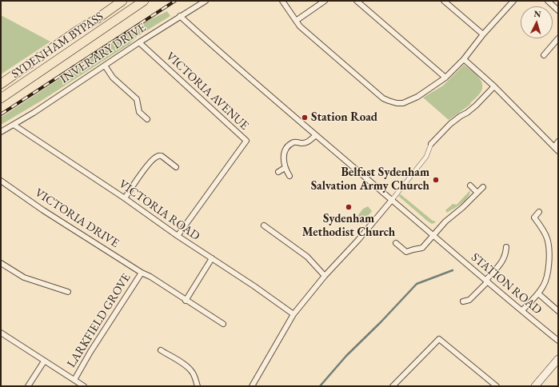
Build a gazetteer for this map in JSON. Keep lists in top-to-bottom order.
{
  "streets": {
    "highway": ["SYDENHAM BYPASS"],
    "street": [
      "INVERARY DRIVE",
      "VICTORIA AVENUE",
      "VICTORIA ROAD",
      "VICTORIA DRIVE",
      "STATION ROAD",
      "LARKFIELD GROVE"
    ]
  },
  "crossings": [
    ["INVERARY DRIVE", "VICTORIA AVENUE"],
    ["INVERARY DRIVE", "VICTORIA ROAD"],
    ["INVERARY DRIVE", "STATION ROAD"],
    ["VICTORIA AVENUE", "VICTORIA ROAD"],
    ["VICTORIA DRIVE", "LARKFIELD GROVE"]
  ],
  "places": ["Station Road", "Belfast Sydenham Salvation Army Church", "Sydenham Methodist Church"],
  "north": "top"
}
